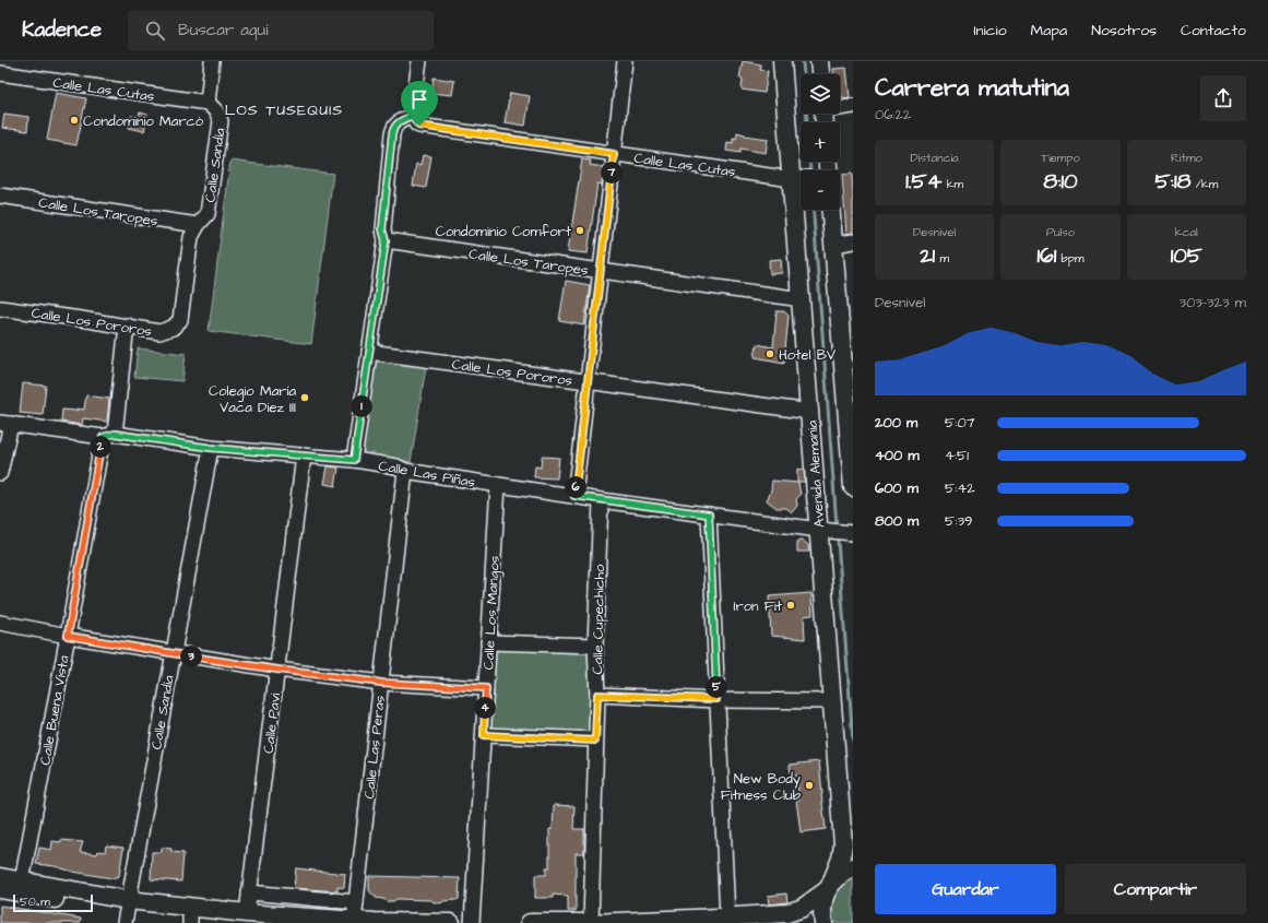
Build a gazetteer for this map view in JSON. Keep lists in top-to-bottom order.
{
  "streets": {
    "main road": ["Avenida Alemania"],
    "street": [
      "Calle Las Cutas",
      "Calle Sandía",
      "Calle Los Taropes",
      "Calle Los Pororos",
      "Calle Las Piñas",
      "Calle Los Mangos",
      "Calle Cupechicho",
      "Calle Buena Vista",
      "Calle Pavi",
      "Calle Las Peras"
    ]
  },
  "crossings": [
    ["Calle Las Cutas", "Calle Sandía"],
    ["Calle Las Cutas", "Avenida Alemania"],
    ["Calle Sandía", "Calle Los Taropes"],
    ["Calle Sandía", "Calle Los Pororos"],
    ["Calle Sandía", "Calle Las Piñas"],
    ["Calle Los Taropes", "Avenida Alemania"],
    ["Calle Los Pororos", "Avenida Alemania"],
    ["Calle Los Pororos", "Calle Buena Vista"],
    ["Calle Las Piñas", "Avenida Alemania"],
    ["Calle Las Piñas", "Calle Los Mangos"],
    ["Calle Las Piñas", "Calle Cupechicho"],
    ["Calle Las Piñas", "Calle Buena Vista"],
    ["Calle Las Piñas", "Calle Pavi"],
    ["Calle Las Piñas", "Calle Las Peras"]
  ],
  "districts": ["LOS TUSEQUIS"],
  "places": [
    "Condominio Marcó",
    "Condominio Comfort",
    "Hotel BV",
    "Colegio María Vaca Diez III",
    "Iron Fit",
    "New Body Fitness Club"
  ],
  "scale_bar": "50 m",
  "page": {
    "header": "Kadence",
    "search": "Buscar aquí",
    "nav": [
      "Inicio",
      "Mapa",
      "Nosotros",
      "Contacto"
    ],
    "heading": ["Carrera matutina", "06:22"],
    "map_buttons": ["+", "−"],
    "stats": [
      ["Distancia", "1.54 km"],
      ["Tiempo", "8:10"],
      ["Ritmo", "5:18 /km"],
      ["Desnivel", "21 m"],
      ["Pulso", "161 bpm"],
      ["kcal", "105"]
    ],
    "pins": [
      "7",
      "1",
      "2",
      "6",
      "3",
      "5",
      "4"
    ],
    "chart": ["Desnivel", "303–323 m"],
    "list": [
      {
        "name": "200 m",
        "note": "5:07"
      },
      {
        "name": "400 m",
        "note": "4:51"
      },
      {
        "name": "600 m",
        "note": "5:42"
      },
      {
        "name": "800 m",
        "note": "5:39"
      }
    ],
    "buttons": ["Guardar", "Compartir"],
    "scale": "50 m"
  }
}
